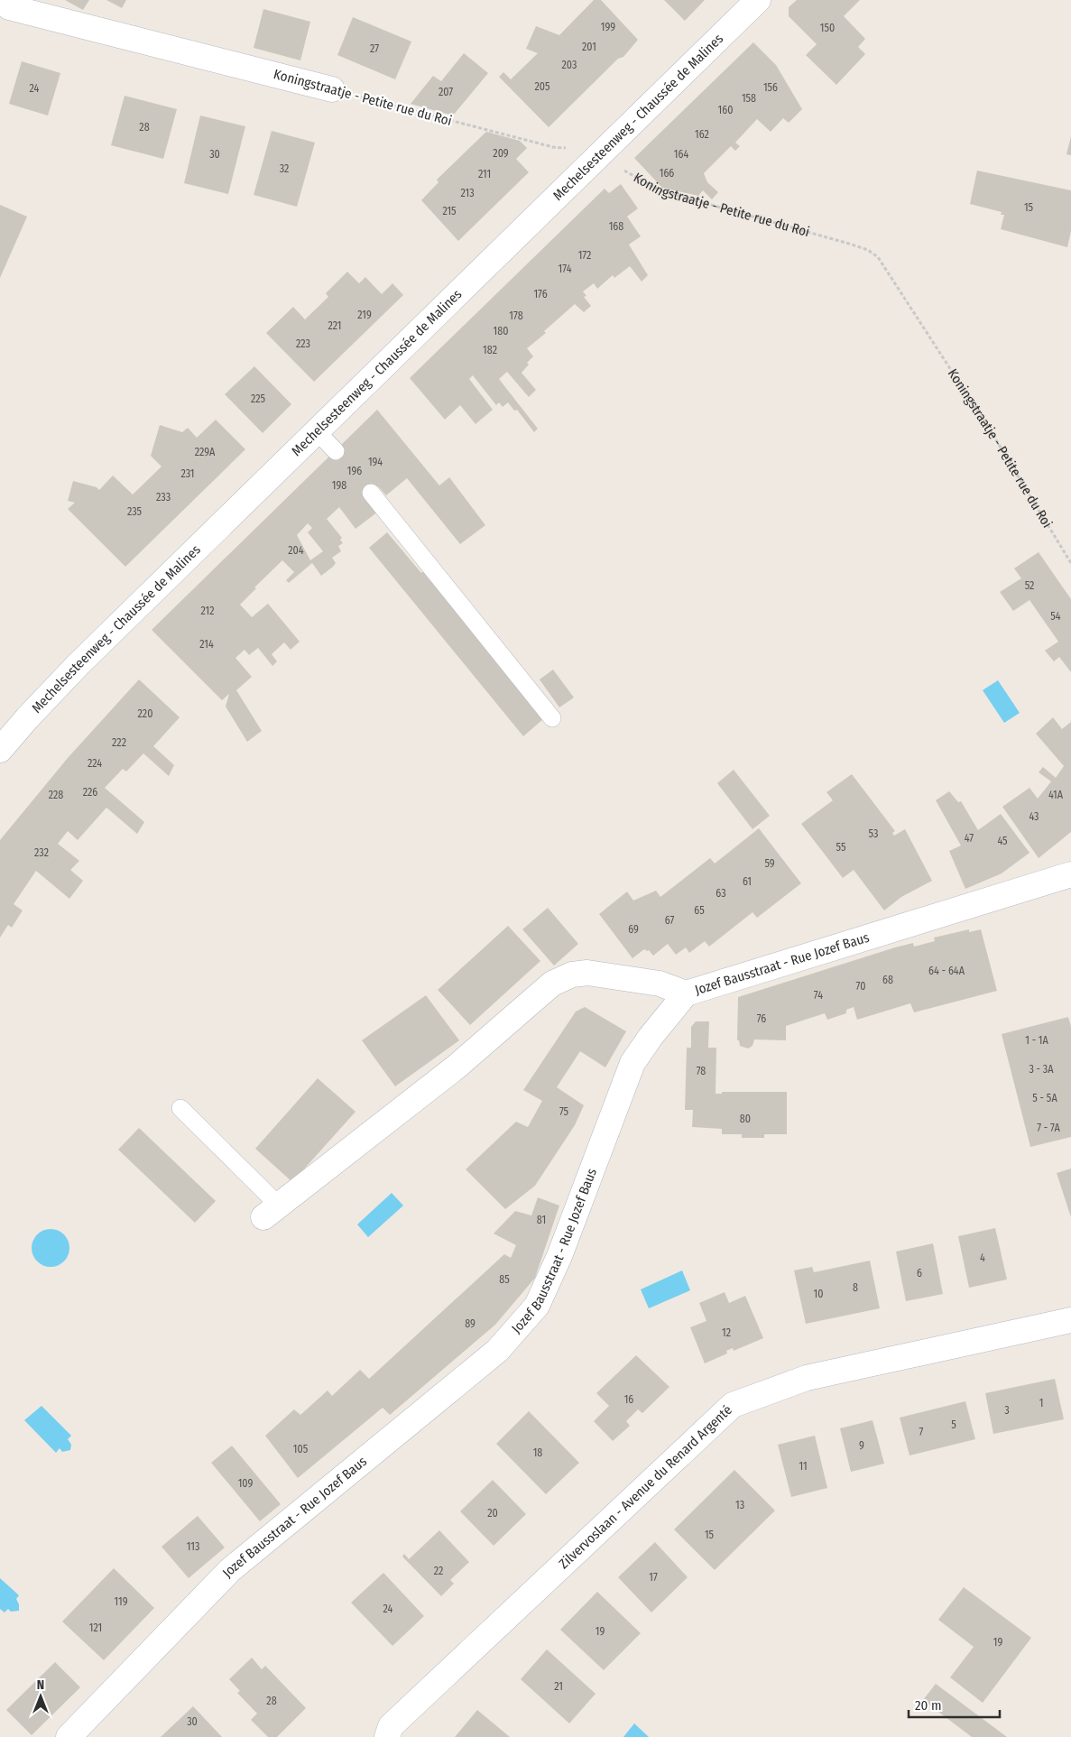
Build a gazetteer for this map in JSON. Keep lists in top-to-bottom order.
{
  "streets": {
    "street": [
      "Koningstraatje - Petite rue du Roi",
      "Mechelsesteenweg - Chaussée de Malines",
      "Jozef Bausstraat - Rue Jozef Baus",
      "Zilvervoslaan - Avenue du Renard Argenté"
    ]
  },
  "crossings": [
    ["Koningstraatje - Petite rue du Roi", "Mechelsesteenweg - Chaussée de Malines"]
  ],
  "house_numbers": [
    "199",
    "150",
    "201",
    "27",
    "203",
    "205",
    "156",
    "24",
    "207",
    "158",
    "160",
    "28",
    "162",
    "209",
    "30",
    "164",
    "32",
    "166",
    "211",
    "213",
    "15",
    "215",
    "168",
    "172",
    "174",
    "176",
    "219",
    "178",
    "221",
    "180",
    "223",
    "182",
    "225",
    "229A",
    "194",
    "196",
    "231",
    "198",
    "233",
    "235",
    "204",
    "52",
    "212",
    "54",
    "214",
    "220",
    "222",
    "224",
    "226",
    "228",
    "41A",
    "43",
    "53",
    "47",
    "45",
    "55",
    "232",
    "59",
    "61",
    "63",
    "65",
    "67",
    "69",
    "64 - 64A",
    "68",
    "70",
    "74",
    "76",
    "1 - 1A",
    "3 - 3A",
    "78",
    "5 - 5A",
    "75",
    "80",
    "7 - 7A",
    "81",
    "4",
    "6",
    "85",
    "8",
    "10",
    "89",
    "12",
    "16",
    "1",
    "3",
    "5",
    "7",
    "9",
    "105",
    "18",
    "11",
    "109",
    "13",
    "20",
    "15",
    "113",
    "22",
    "17",
    "119",
    "24",
    "121",
    "19",
    "19",
    "21",
    "28",
    "30"
  ],
  "scale_bar": "20 m",
  "north": "top"
}
